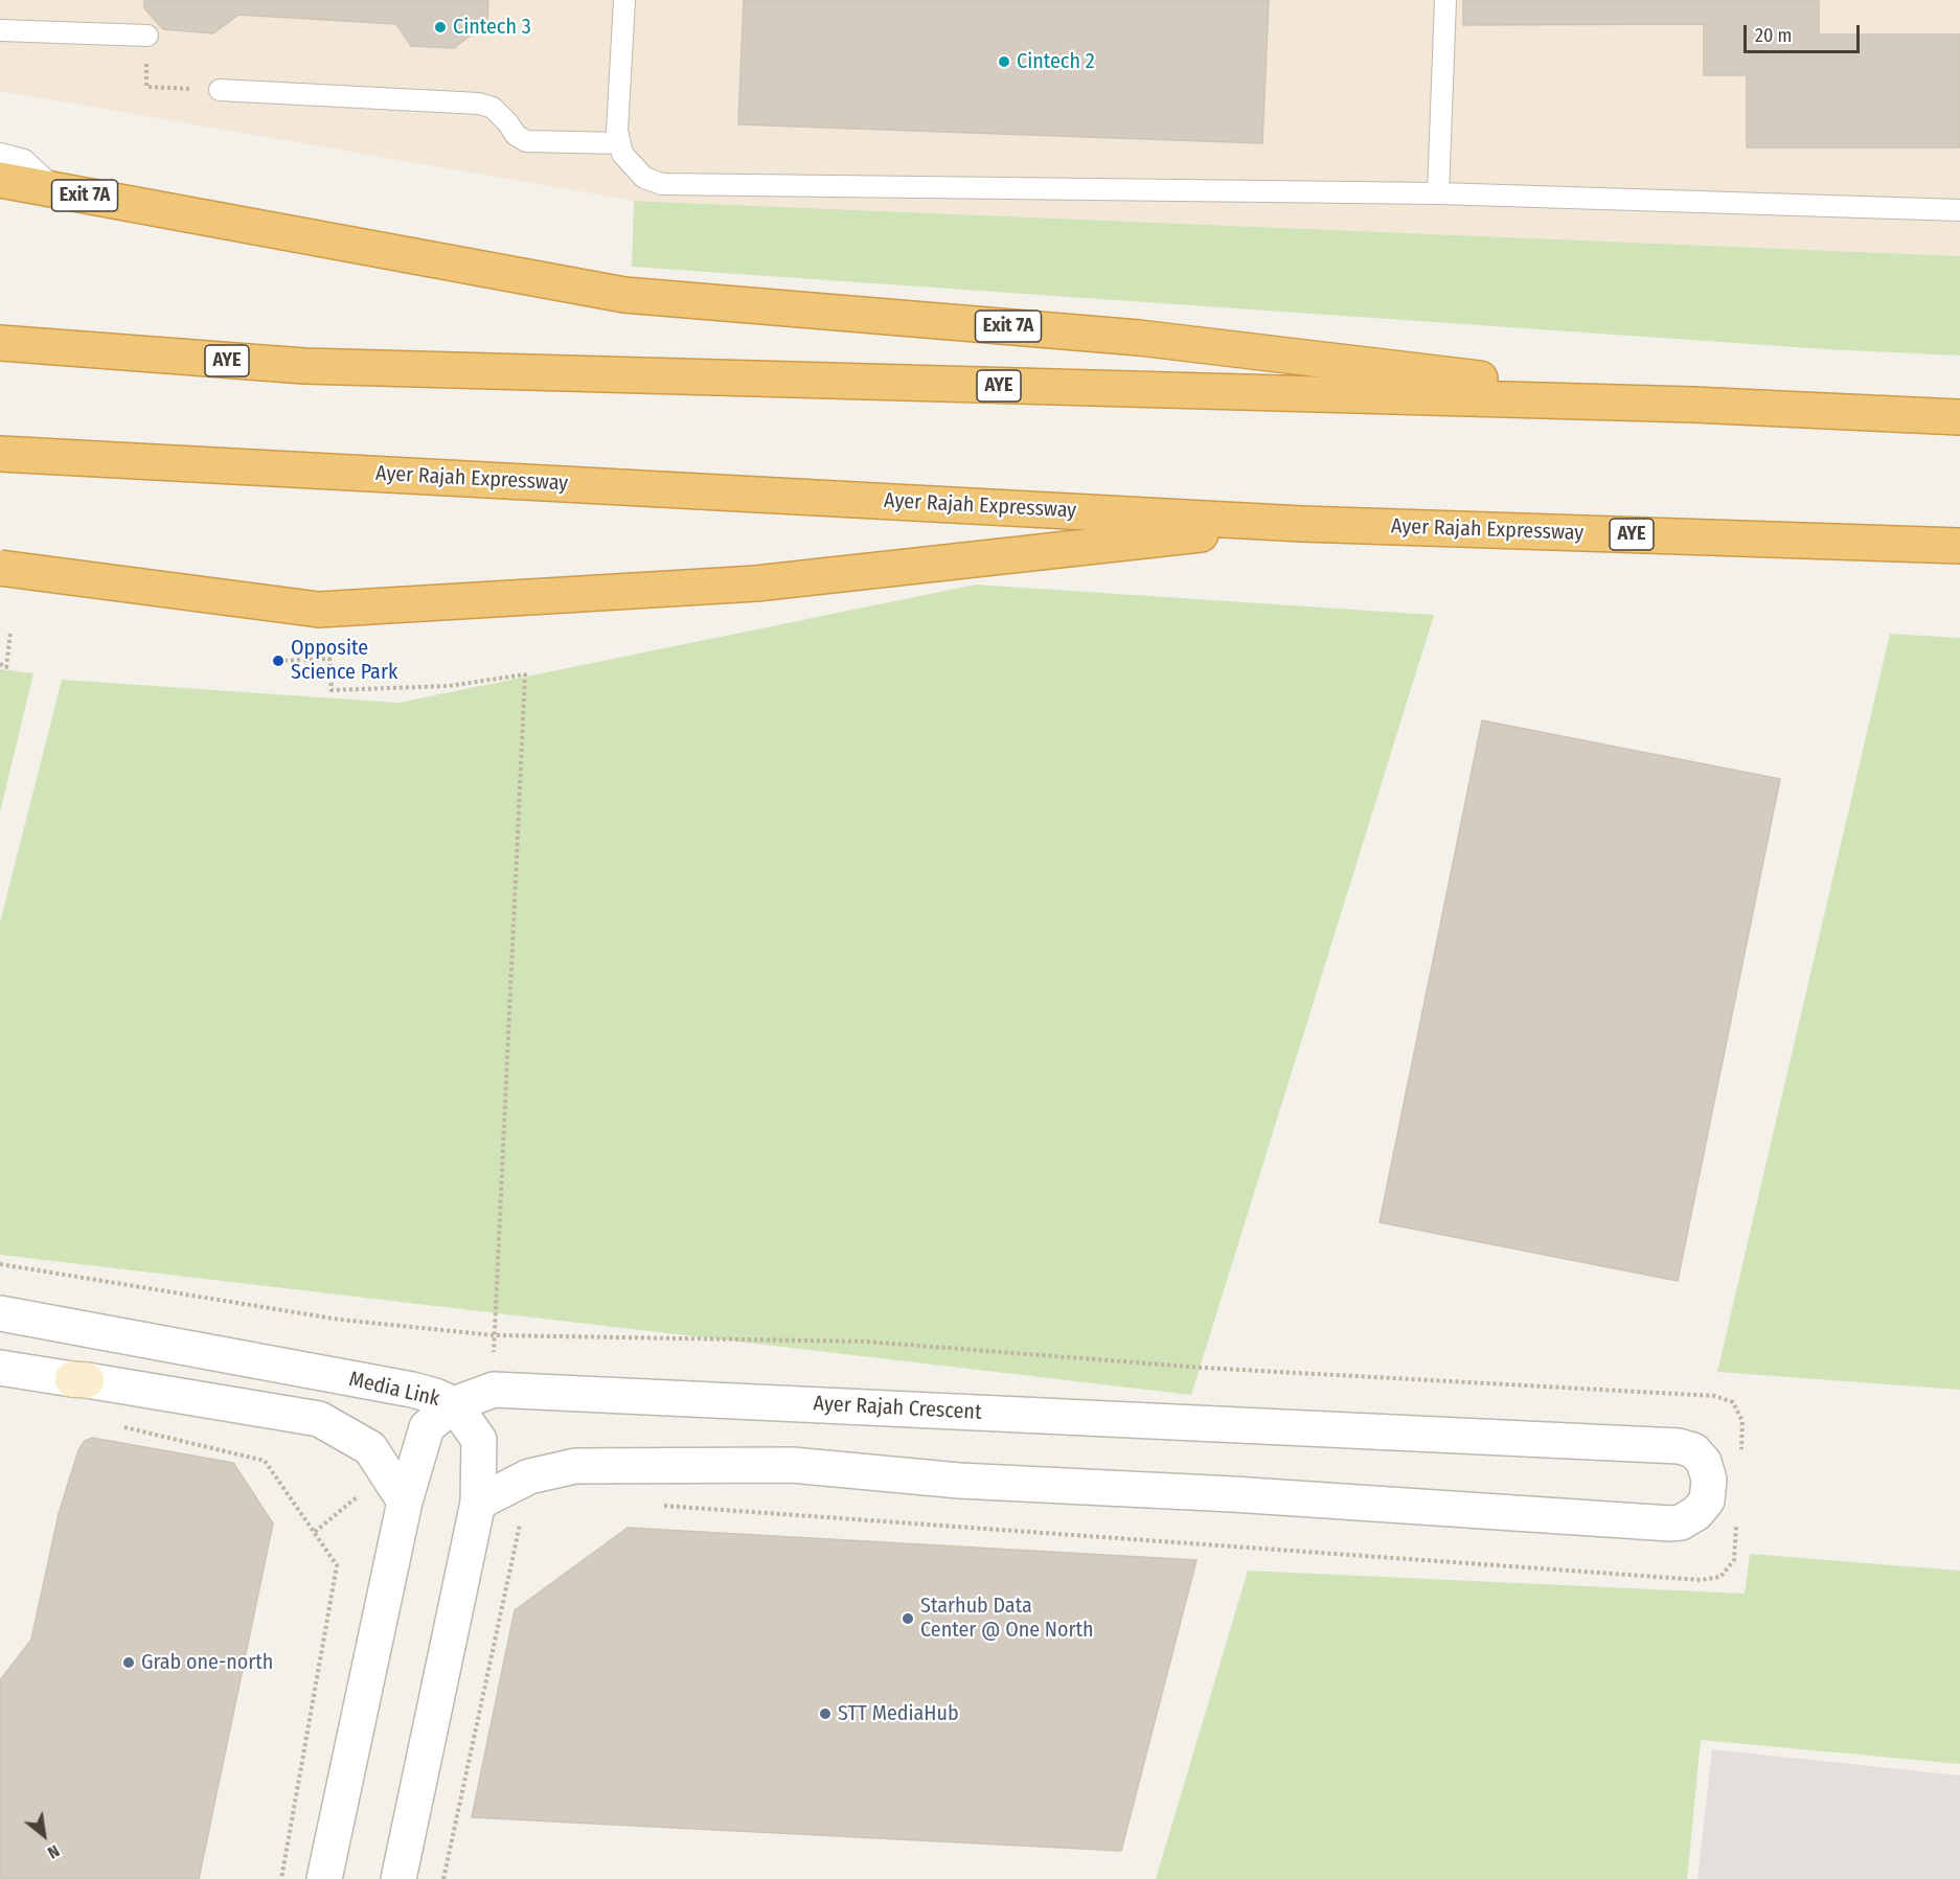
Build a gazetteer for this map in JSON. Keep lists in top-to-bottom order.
{
  "streets": {
    "highway": ["Exit 7A", "AYE", "Ayer Rajah Expressway"],
    "street": ["Media Link", "Ayer Rajah Crescent"]
  },
  "crossings": [
    ["Exit 7A", "AYE"],
    ["Media Link", "Ayer Rajah Crescent"]
  ],
  "places": [
    "Cintech 3",
    "Cintech 2",
    "Opposite Science Park",
    "Starhub Data Center @ One North",
    "Grab one-north",
    "STT MediaHub"
  ],
  "scale_bar": "20 m",
  "north": "bottom right"
}
